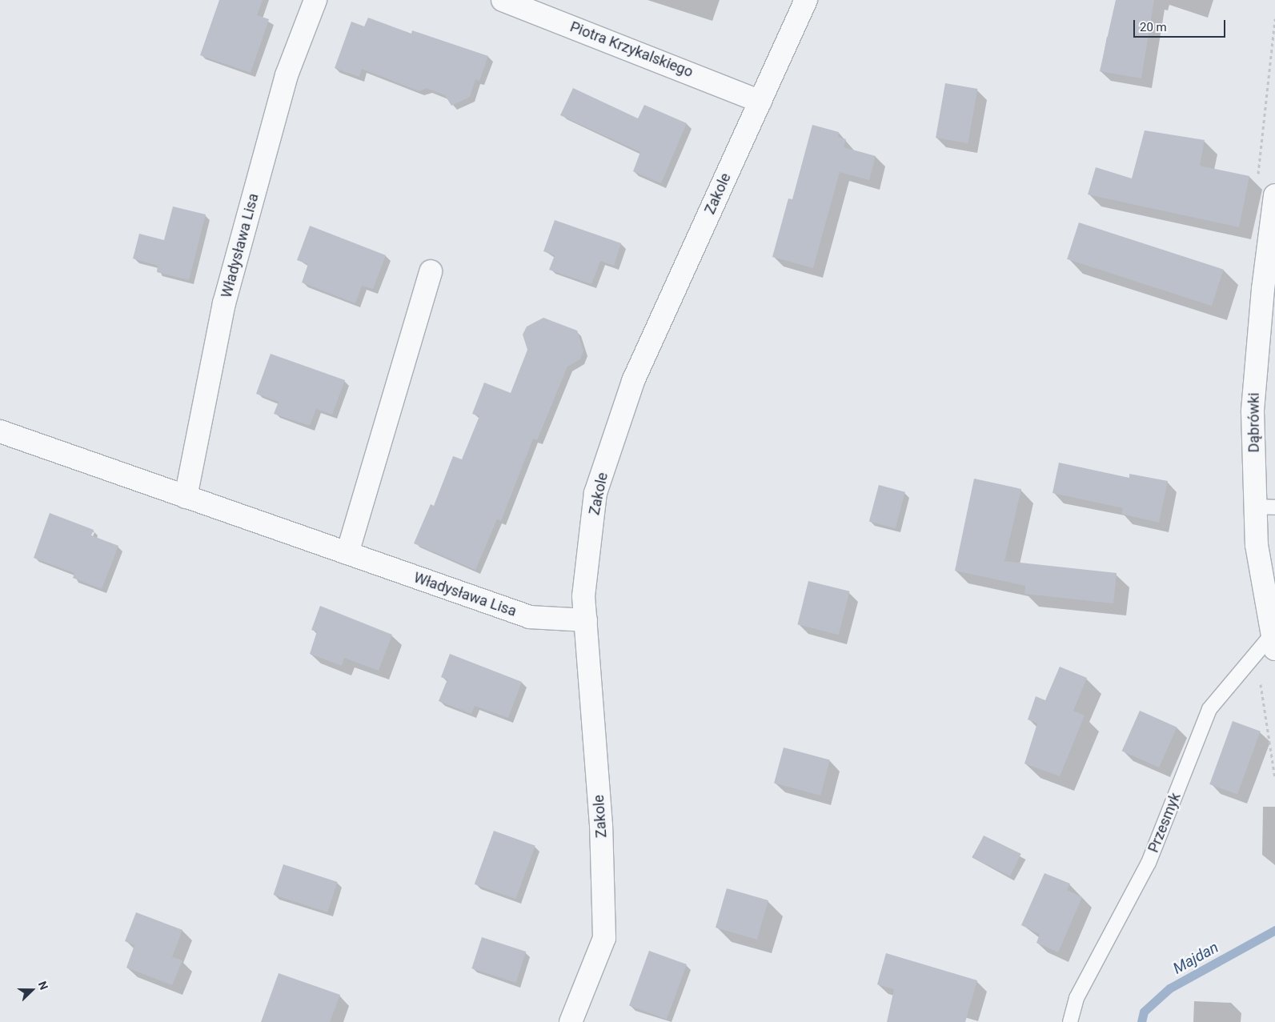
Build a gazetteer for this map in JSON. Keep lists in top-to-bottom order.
{
  "streets": {
    "street": [
      "Piotra Krzykalskiego",
      "Zakole",
      "Władysława Lisa",
      "Dąbrówki"
    ],
    "lane": ["Przesmyk"]
  },
  "crossings": [
    ["Piotra Krzykalskiego", "Zakole"],
    ["Zakole", "Władysława Lisa"],
    ["Dąbrówki", "Przesmyk"]
  ],
  "water": ["Majdan"],
  "scale_bar": "20 m",
  "north": "right"
}
